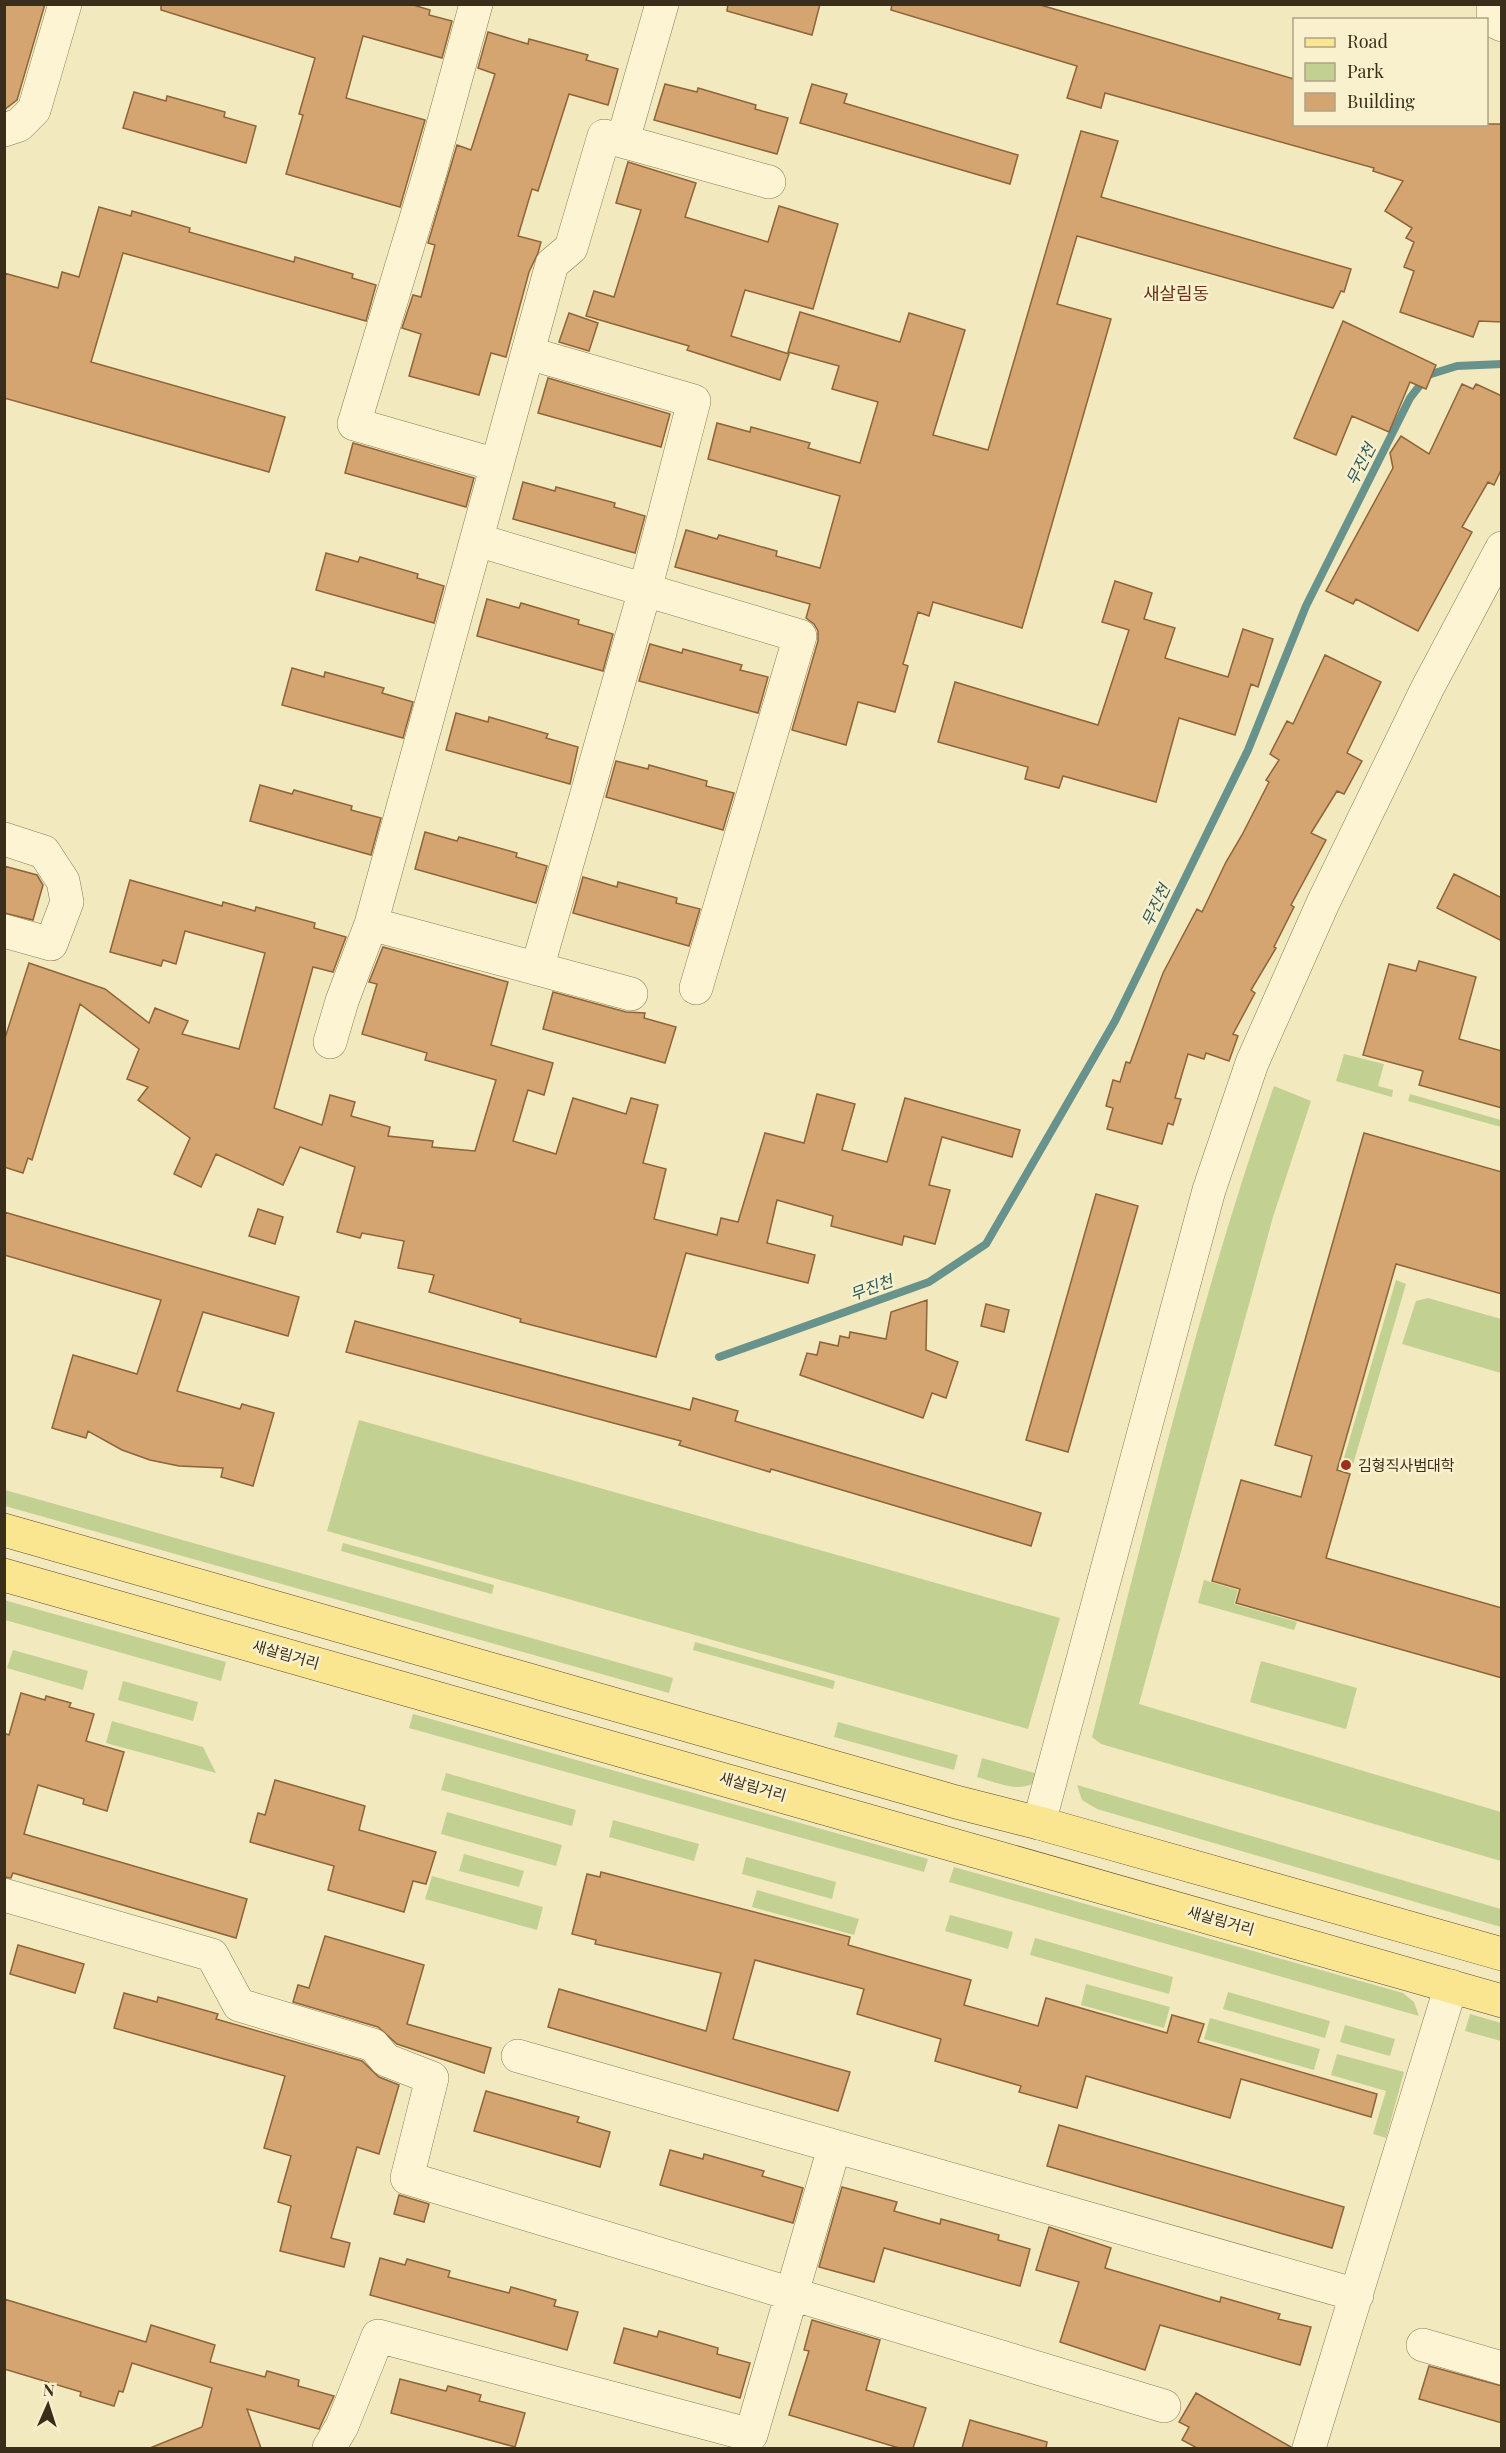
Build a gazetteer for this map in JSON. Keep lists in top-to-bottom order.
{
  "streets": {
    "main road": ["새살림거리"]
  },
  "districts": ["새살림동"],
  "water": ["무진천"],
  "places": ["김형직사범대학"],
  "legend": ["Road", "Park", "Building"],
  "north": "top"
}
